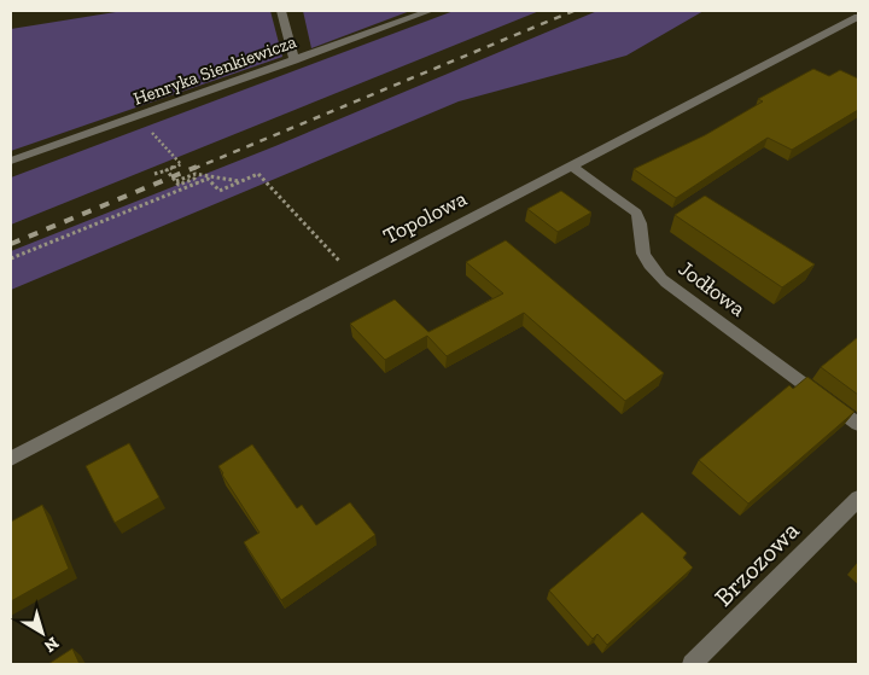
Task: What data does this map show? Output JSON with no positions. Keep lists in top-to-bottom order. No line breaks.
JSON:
{"streets":{"street":["Henryka Sienkiewicza","Topolowa","Jodłowa","Brzozowa"]},"crossings":[["Topolowa","Jodłowa"]],"north":"bottom right"}
